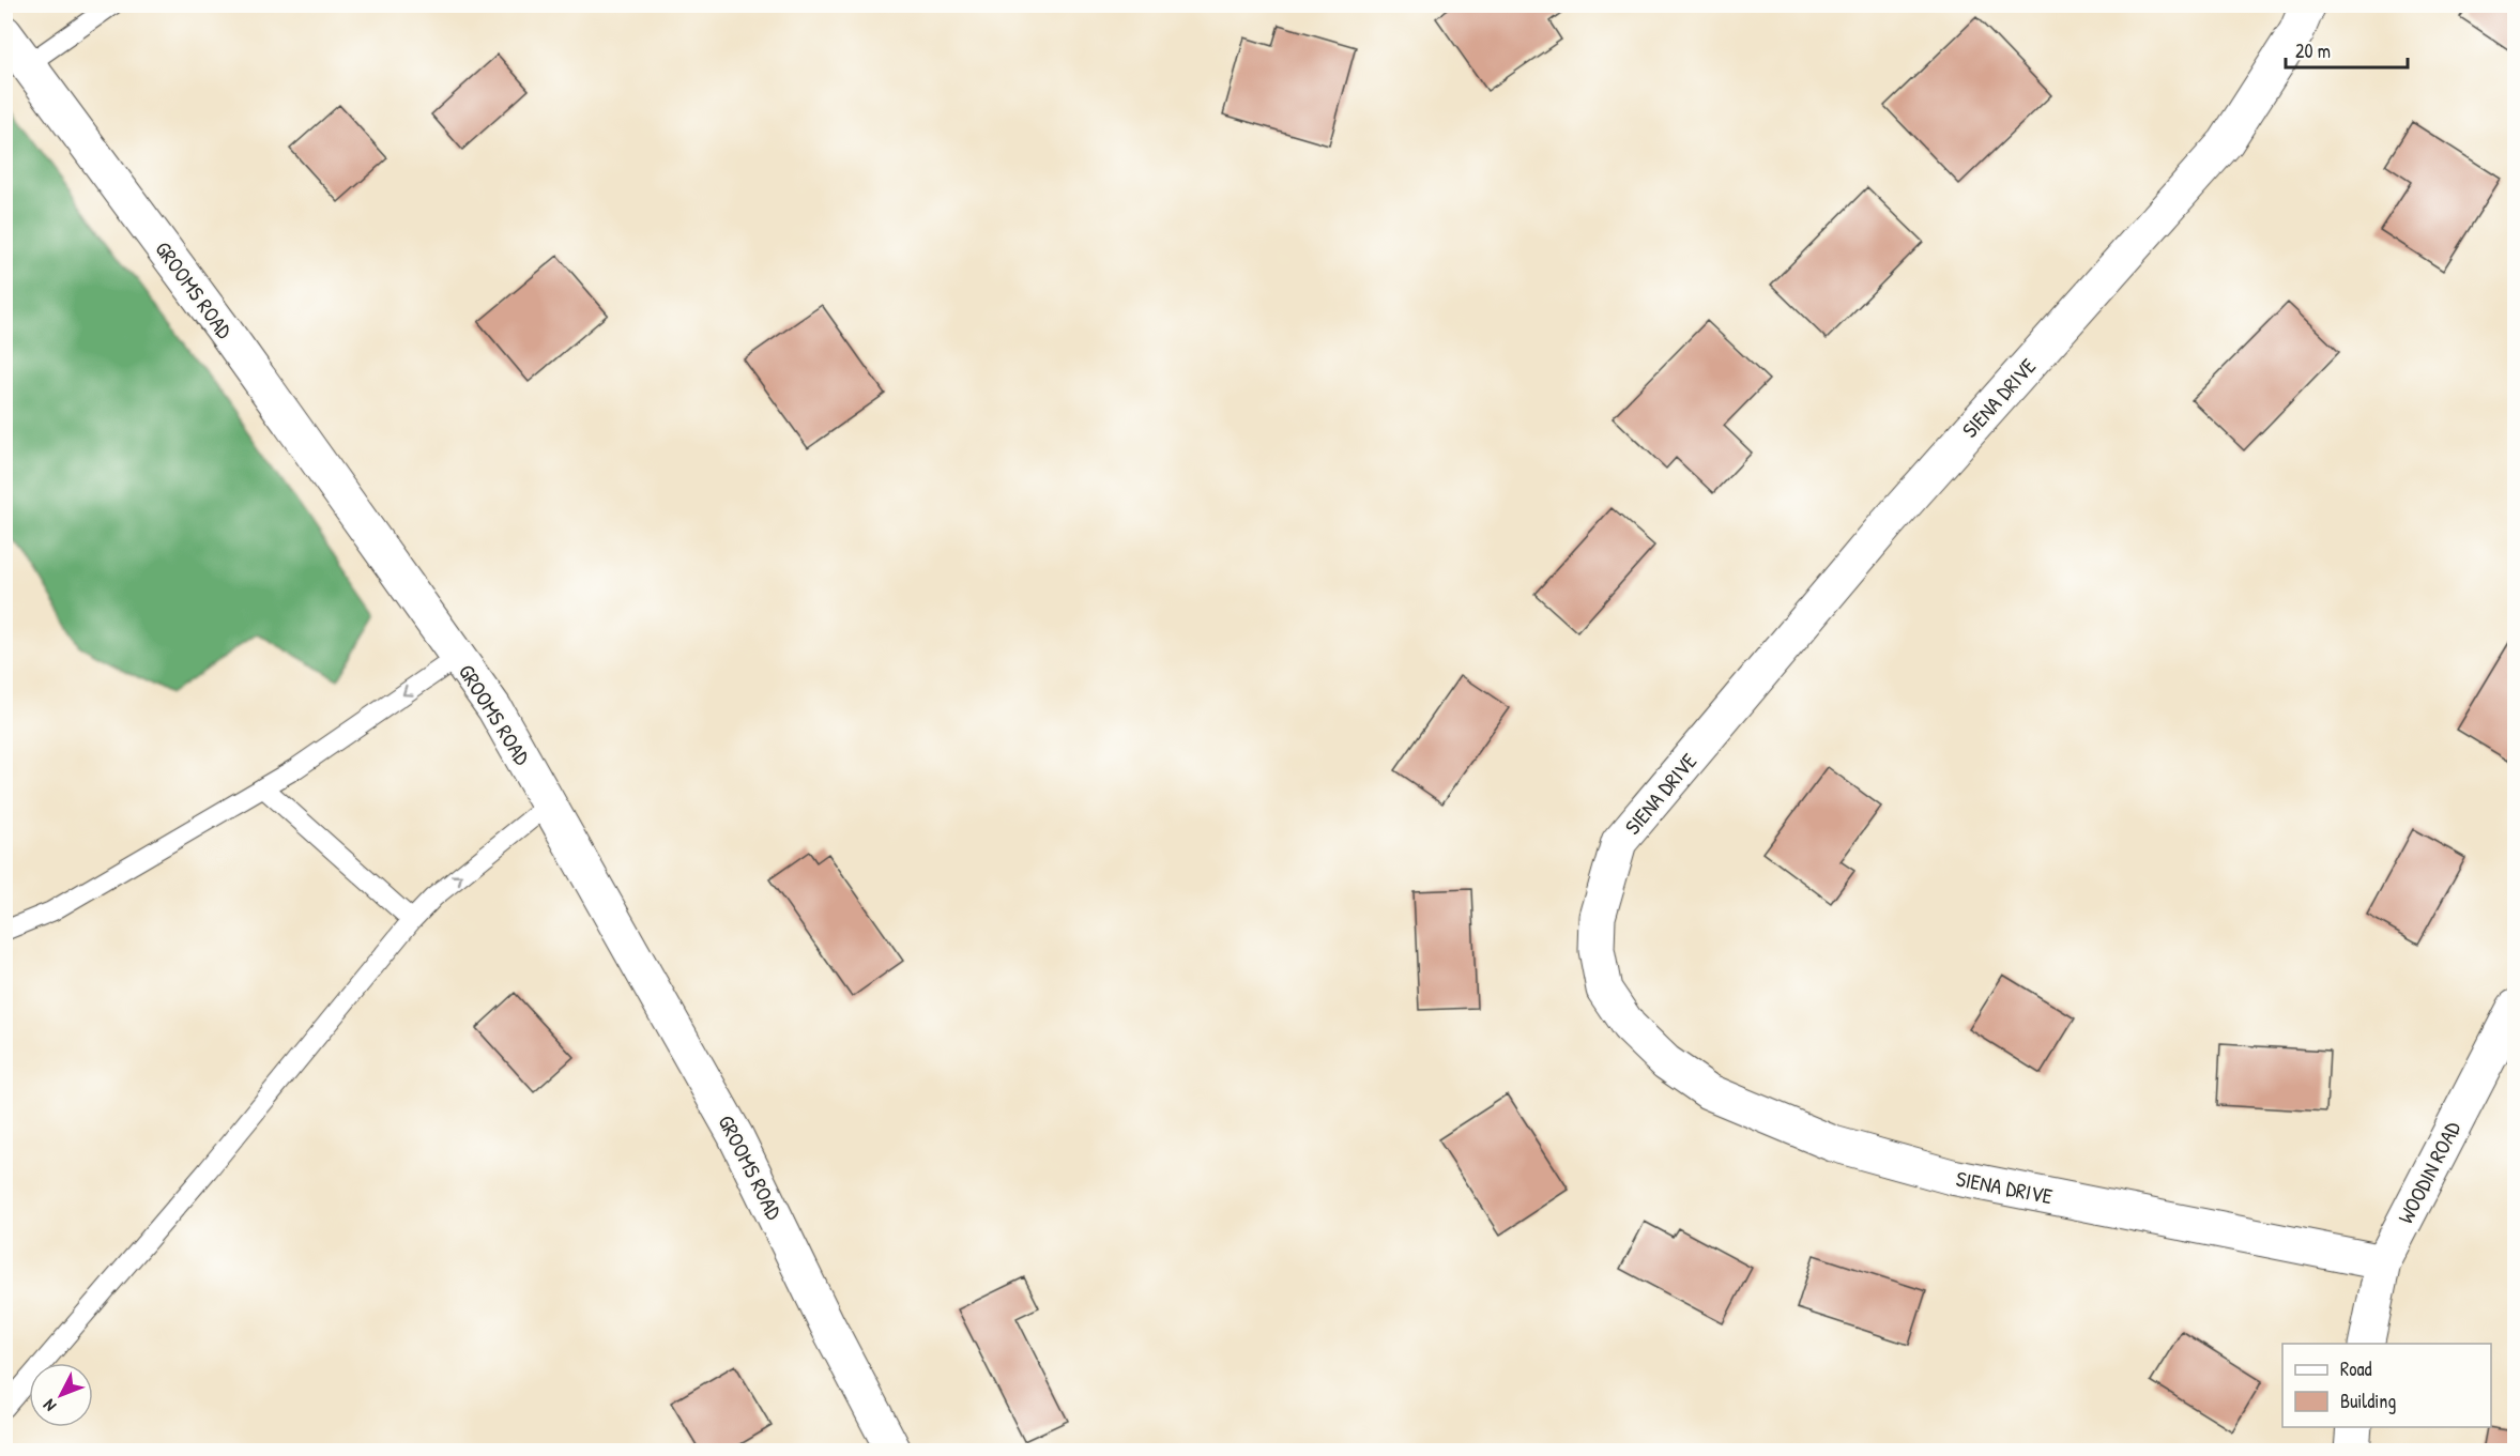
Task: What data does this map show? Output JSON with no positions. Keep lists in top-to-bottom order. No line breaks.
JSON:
{"streets":{"street":["GROOMS ROAD","SIENA DRIVE","WOODIN ROAD"]},"crossings":[["SIENA DRIVE","WOODIN ROAD"]],"legend":["Road","Building"],"scale_bar":"20 m","north":"bottom left"}
